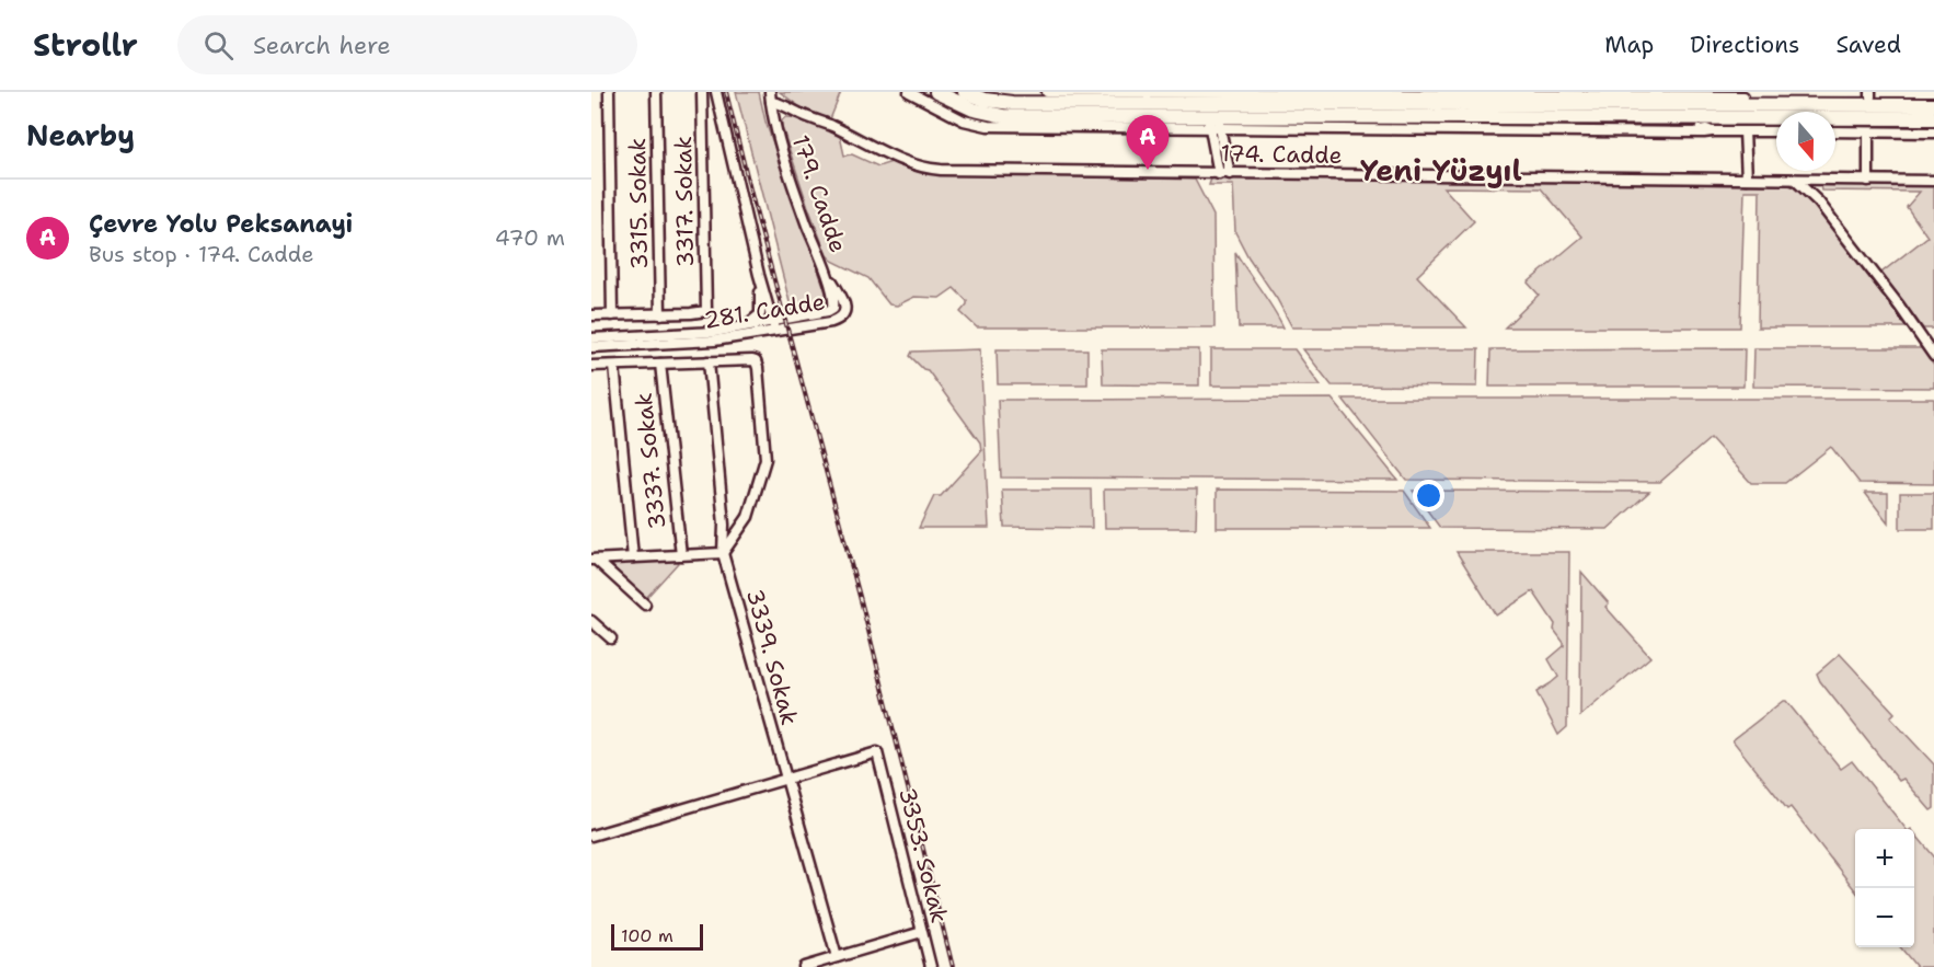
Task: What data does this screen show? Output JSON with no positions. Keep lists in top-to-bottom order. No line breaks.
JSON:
{"streets":{"street":["174. Cadde","179. Cadde","3317. Sokak","3315. Sokak","281. Cadde","3337. Sokak","3339. Sokak","3353. Sokak"]},"crossings":[["174. Cadde","179. Cadde"],["179. Cadde","281. Cadde"],["3317. Sokak","3315. Sokak"],["3339. Sokak","3353. Sokak"]],"districts":["Yeni Yüzyıl"],"scale_bar":"100 m","north":"bottom","page":{"header":"Strollr","search":"Search here","nav":["Map","Directions","Saved"],"heading":"Nearby","pins":"A","list":[{"mark":"A","name":"Çevre Yolu Peksanayi","note":"Bus stop · 174. Cadde","value":"470 m"}],"map_buttons":["+","−"],"scale":"100 m"}}
